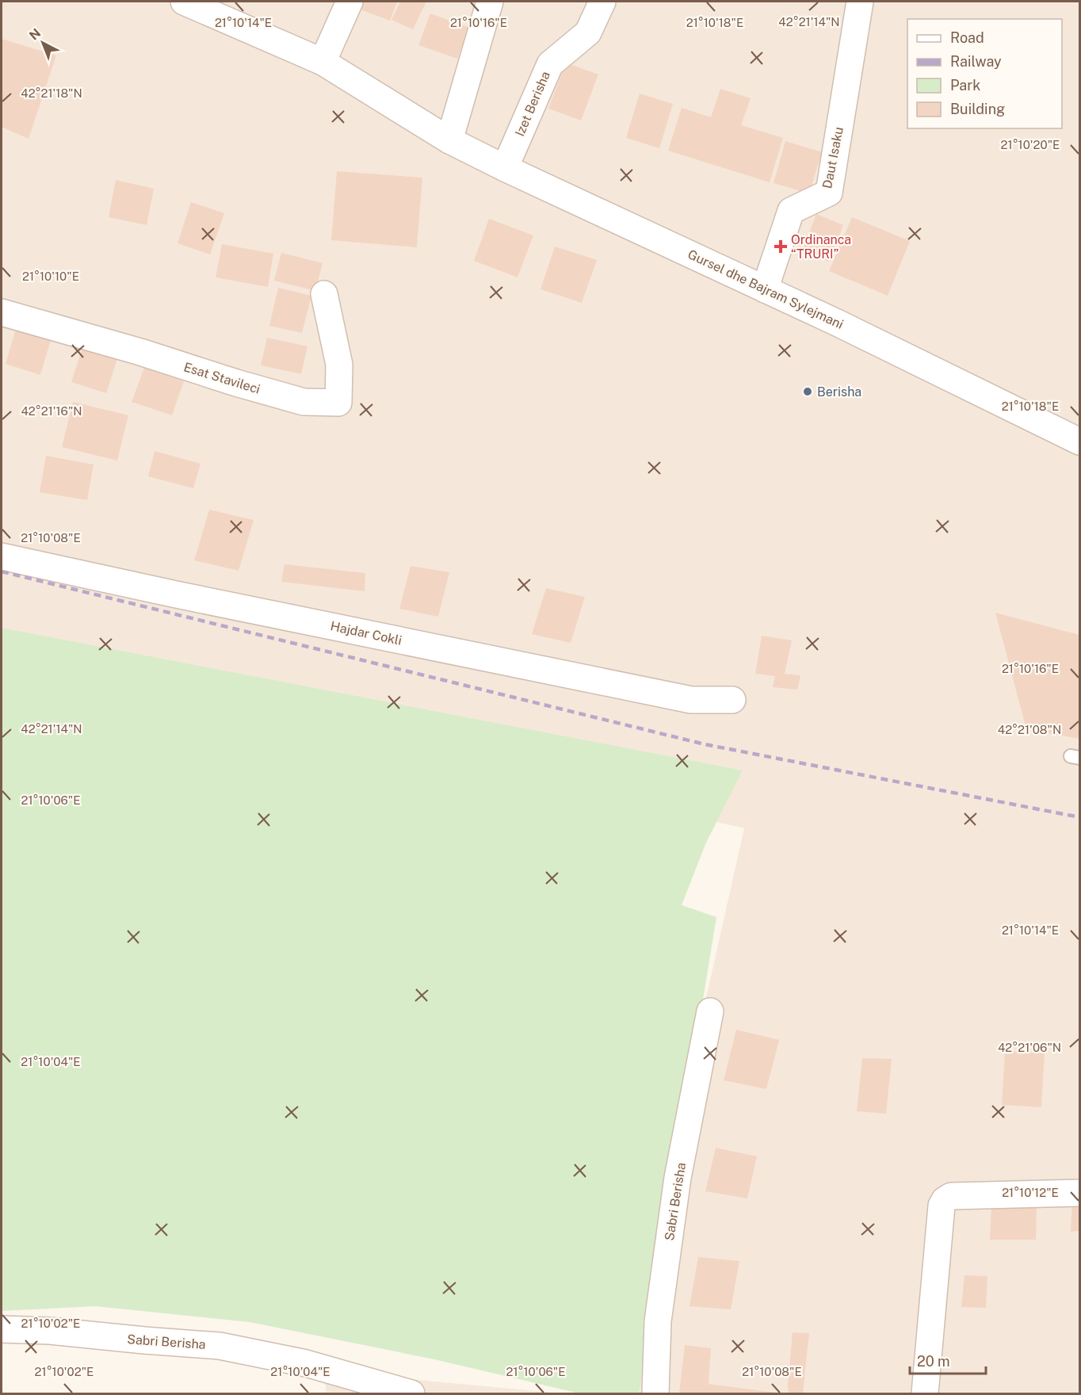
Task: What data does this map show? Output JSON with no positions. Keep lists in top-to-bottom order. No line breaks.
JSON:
{"streets":{"street":["Izet Berisha","Daut Isaku","Gursel dhe Bajram Sylejmani","Esat Stavileci","Hajdar Cokli","Sabri Berisha"]},"crossings":[["Izet Berisha","Gursel dhe Bajram Sylejmani"],["Daut Isaku","Gursel dhe Bajram Sylejmani"]],"places":{"health":["Ordinanca “TRURI”"],"other":["Berisha"]},"legend":["Road","Railway","Park","Building"],"scale_bar":"20 m","north":"top left","coordinates":["42°21'14\"N","21°10'14\"E","21°10'16\"E","21°10'18\"E","42°21'18\"N","21°10'20\"E","21°10'10\"E","42°21'16\"N","21°10'08\"E","42°21'08\"N","21°10'06\"E","42°21'06\"N","21°10'04\"E","21°10'12\"E","21°10'02\"E"]}
